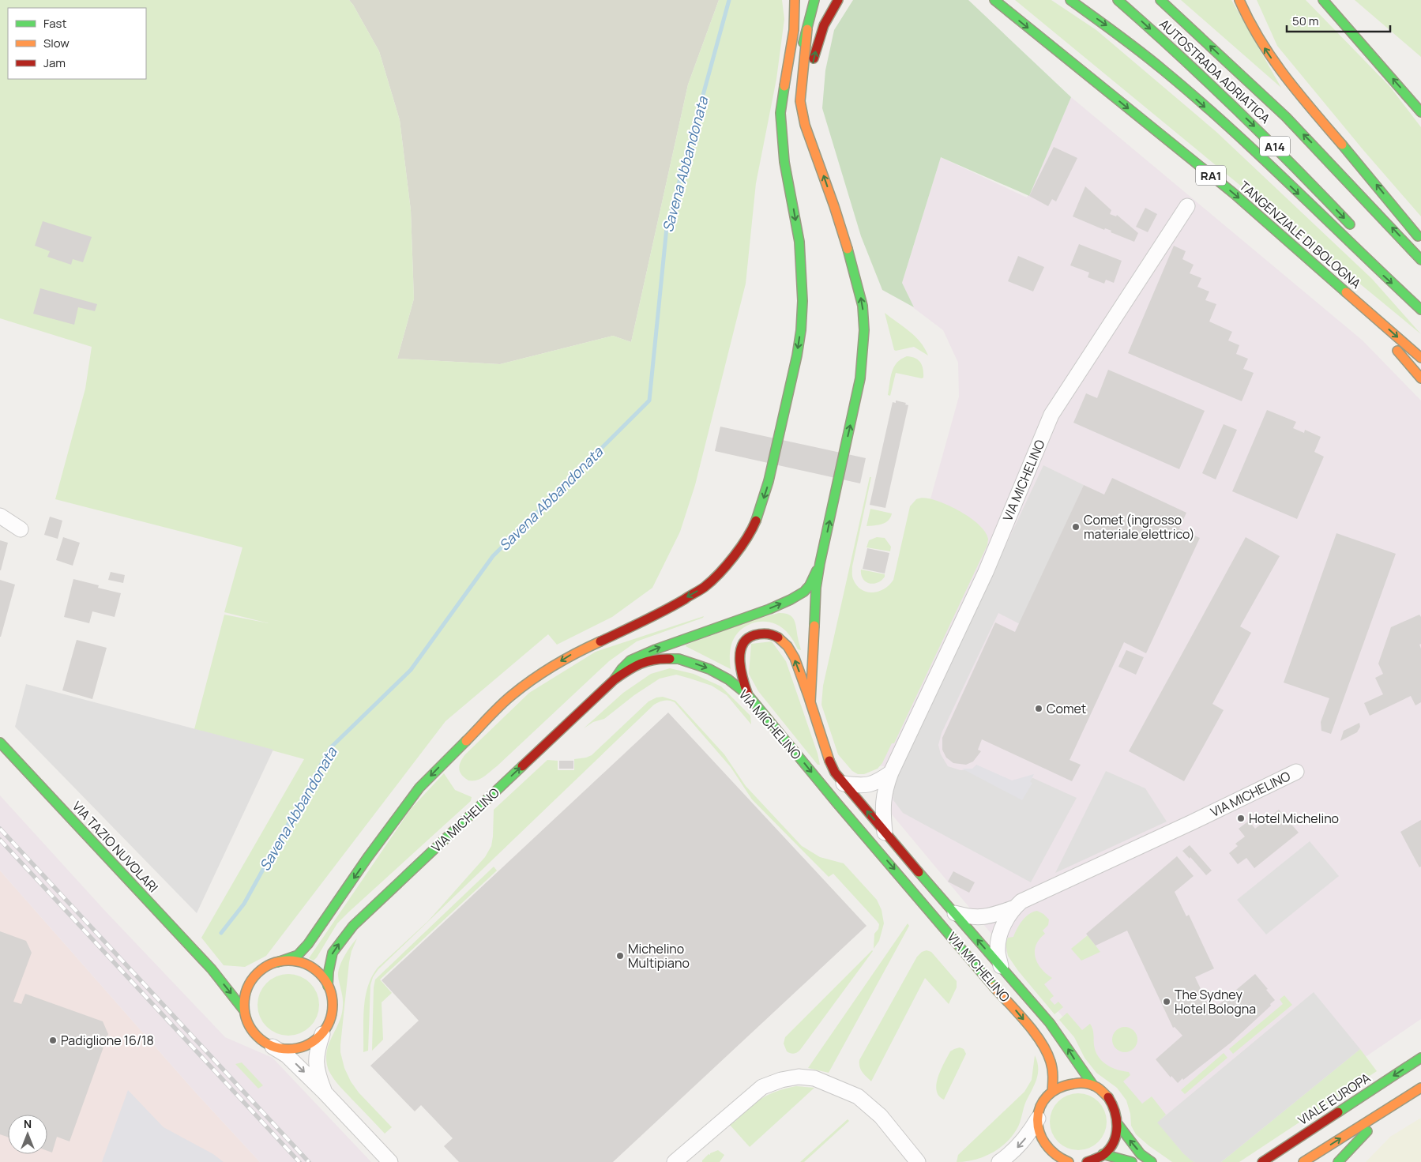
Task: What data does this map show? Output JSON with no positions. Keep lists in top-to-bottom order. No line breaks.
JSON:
{"streets":{"main road":["AUTOSTRADA ADRIATICA","A14","RA1","TANGENZIALE DI BOLOGNA","VIA MICHELINO","VIA TAZIO NUVOLARI","VIALE EUROPA"]},"crossings":[["VIA MICHELINO","VIA TAZIO NUVOLARI"]],"water":["Savena Abbandonata"],"places":["Comet (ingrosso materiale elettrico)","Comet","Hotel Michelino","Michelino Multipiano","The Sydney Hotel Bologna","Padiglione 16/18"],"legend":["Fast","Slow","Jam"],"scale_bar":"50 m","north":"top"}
